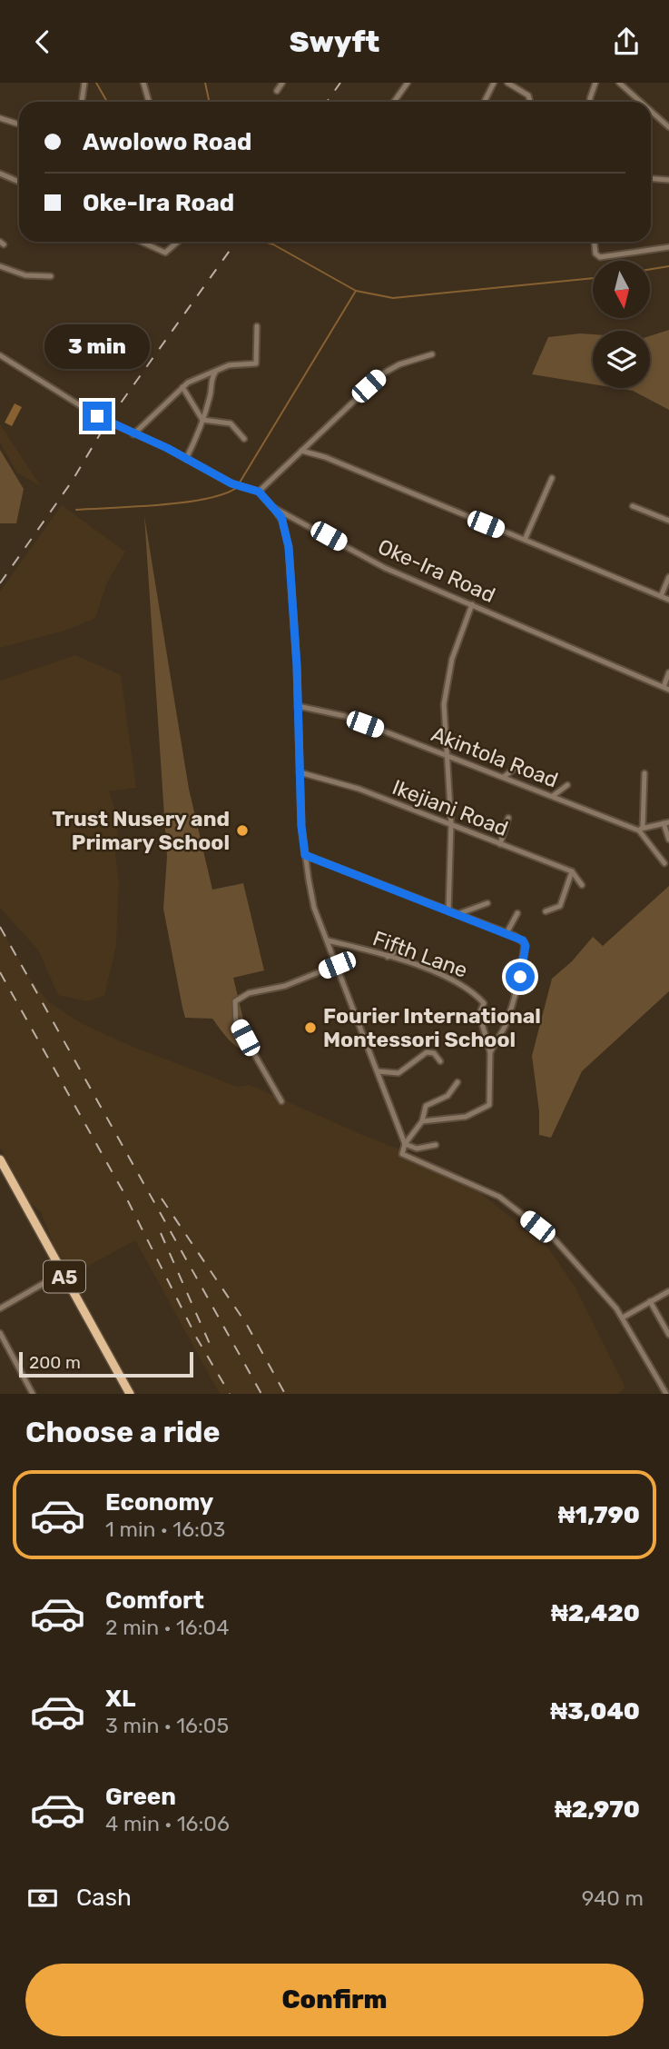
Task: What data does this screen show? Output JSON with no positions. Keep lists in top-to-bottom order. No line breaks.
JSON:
{"streets":{"main road":["A5"],"street":["Oke-Ira Road","Akintola Road","Ikejiani Road","Fifth Lane"]},"places":["Trust Nusery and Primary School","Fourier International Montessori School"],"scale_bar":"200 m","north":"bottom","page":{"header":"Swyft","banner":["Awolowo Road","Oke-Ira Road"],"bubble":"3 min","scale":"200 m","heading":"Choose a ride","list":[{"name":"Economy","note":"1 min · 16:03","value":"₦1,790"},{"name":"Comfort","note":"2 min · 16:04","value":"₦2,420"},{"name":"XL","note":"3 min · 16:05","value":"₦3,040"},{"name":"Green","note":"4 min · 16:06","value":"₦2,970"}],"pay":["Cash","940 m"],"buttons":"Confirm"}}
